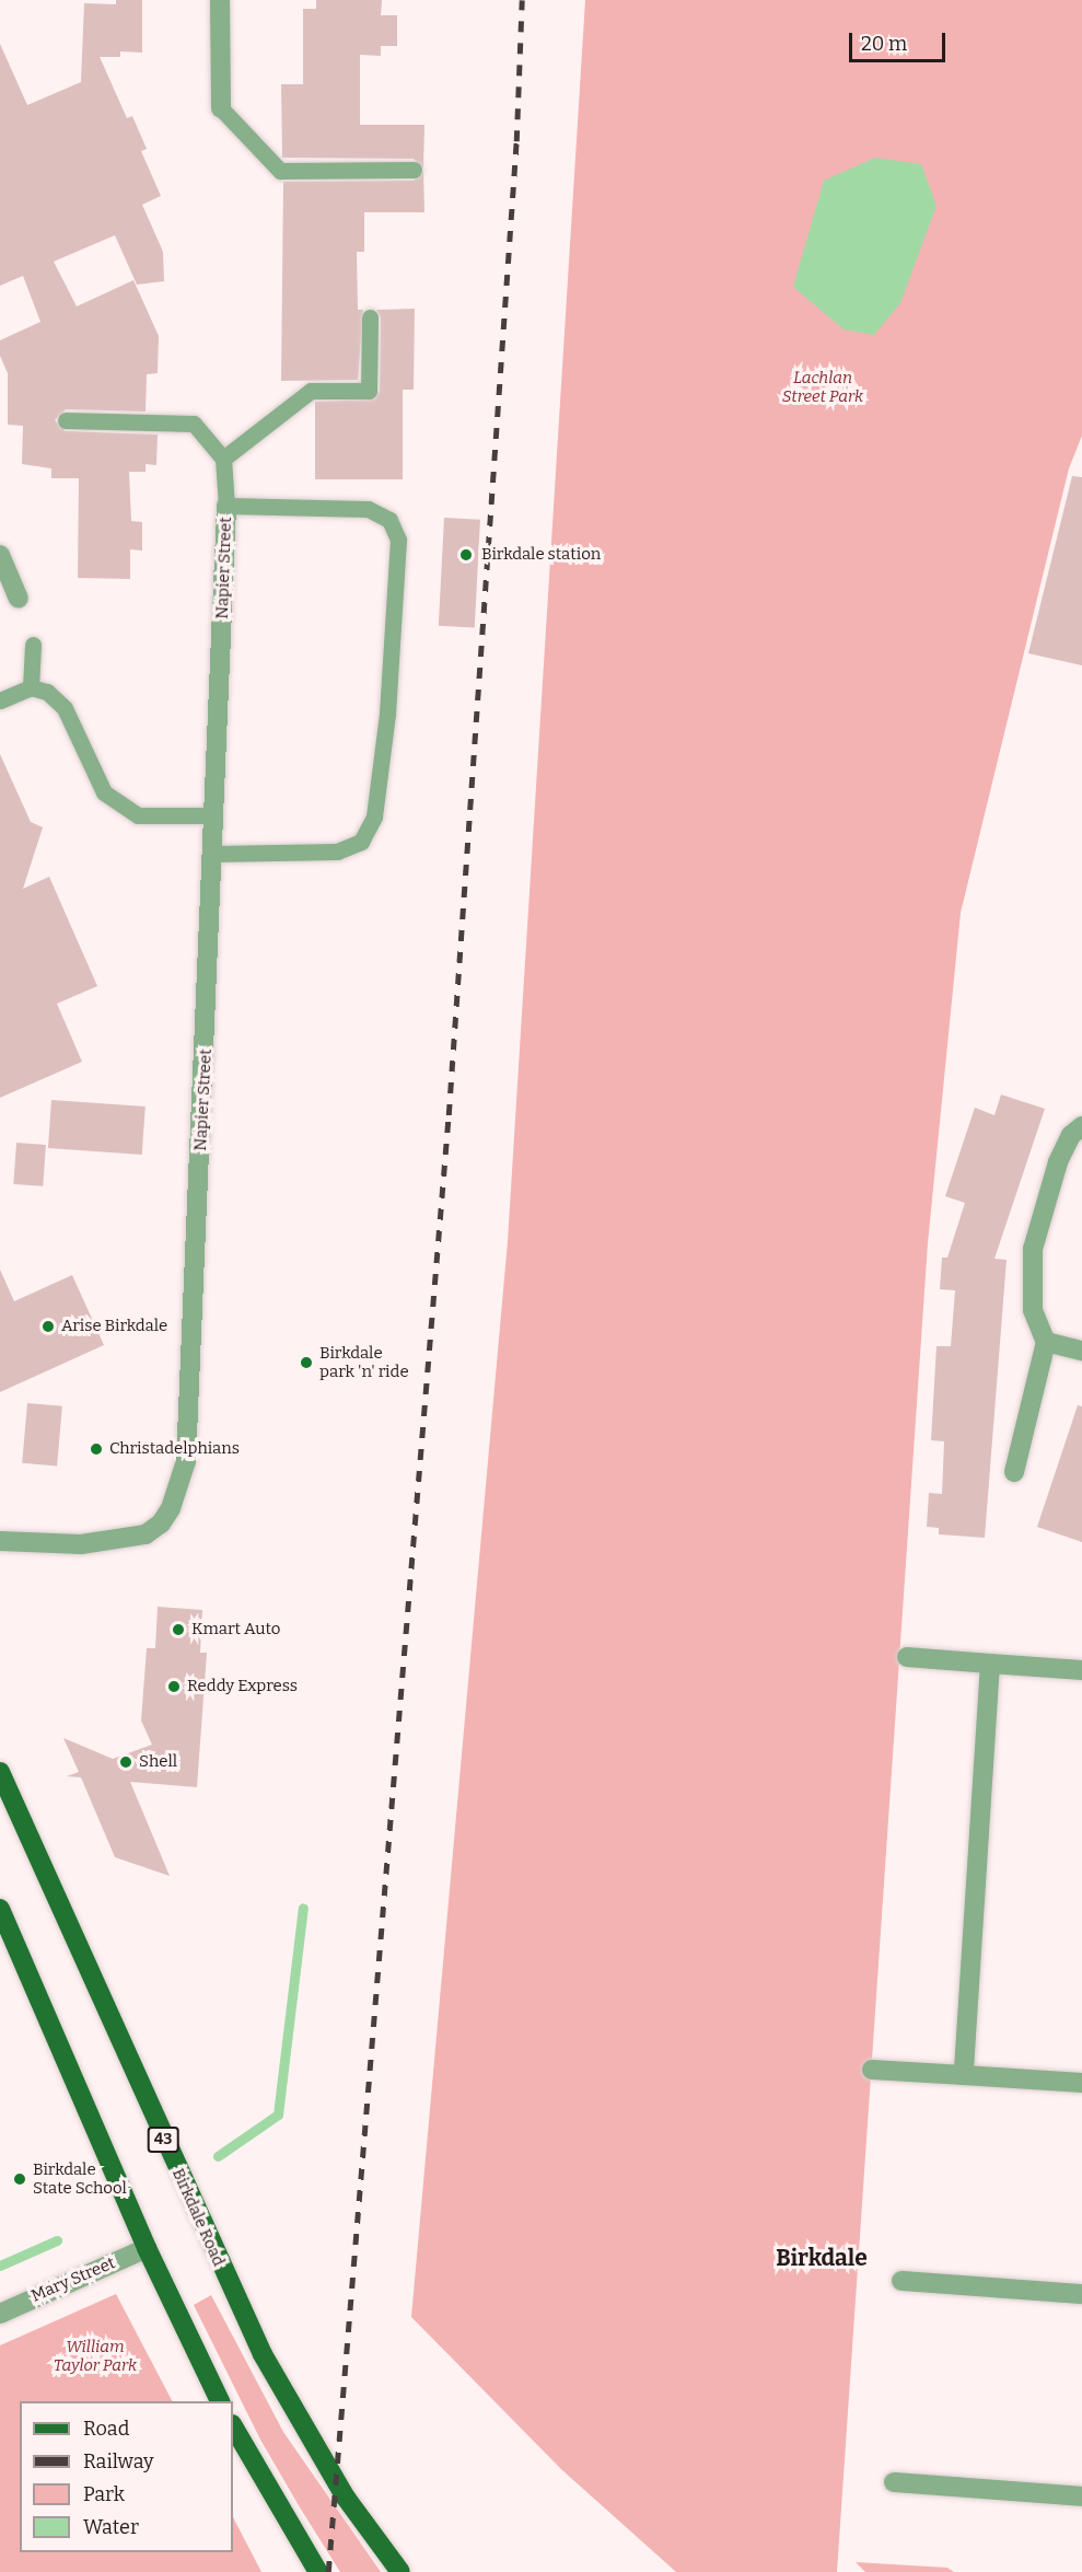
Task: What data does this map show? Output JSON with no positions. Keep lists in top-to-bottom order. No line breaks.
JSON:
{"streets":{"main road":["43","Birkdale Road"],"street":["Napier Street","Mary Street"]},"districts":["Birkdale"],"parks":["Lachlan Street Park","William Taylor Park"],"places":["Birkdale station","Arise Birkdale","Birkdale park 'n' ride","Christadelphians","Kmart Auto","Reddy Express","Shell","Birkdale State School"],"legend":["Road","Railway","Park","Water"],"scale_bar":"20 m"}
